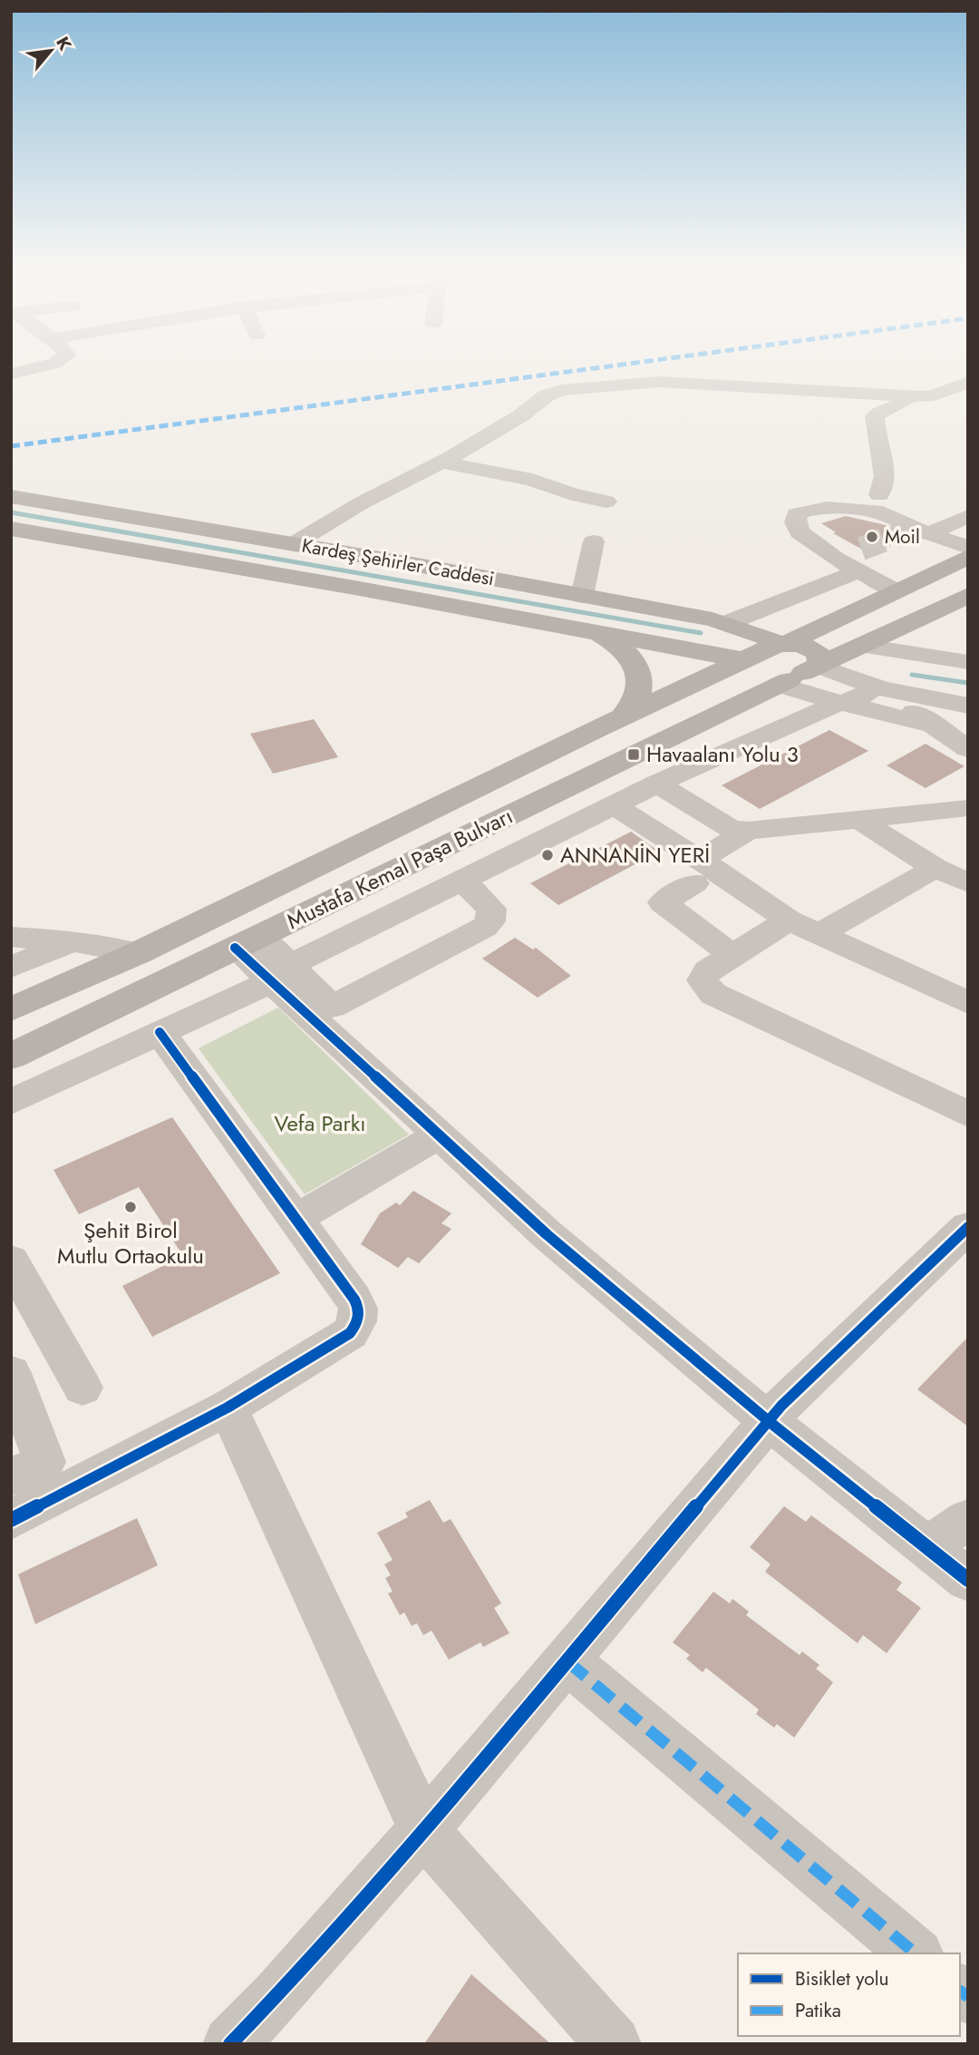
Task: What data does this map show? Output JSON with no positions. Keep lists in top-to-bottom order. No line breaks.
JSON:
{"streets":{"main road":["Kardeş Şehirler Caddesi","Mustafa Kemal Paşa Bulvarı"]},"crossings":[["Kardeş Şehirler Caddesi","Mustafa Kemal Paşa Bulvarı"]],"parks":["Vefa Parkı"],"places":{"other":["Moil","ANNANİN YERİ","Şehit Birol Mutlu Ortaokulu"],"transit":["Havaalanı Yolu 3"]},"legend":["Bisiklet yolu","Patika"],"north":"top right"}
